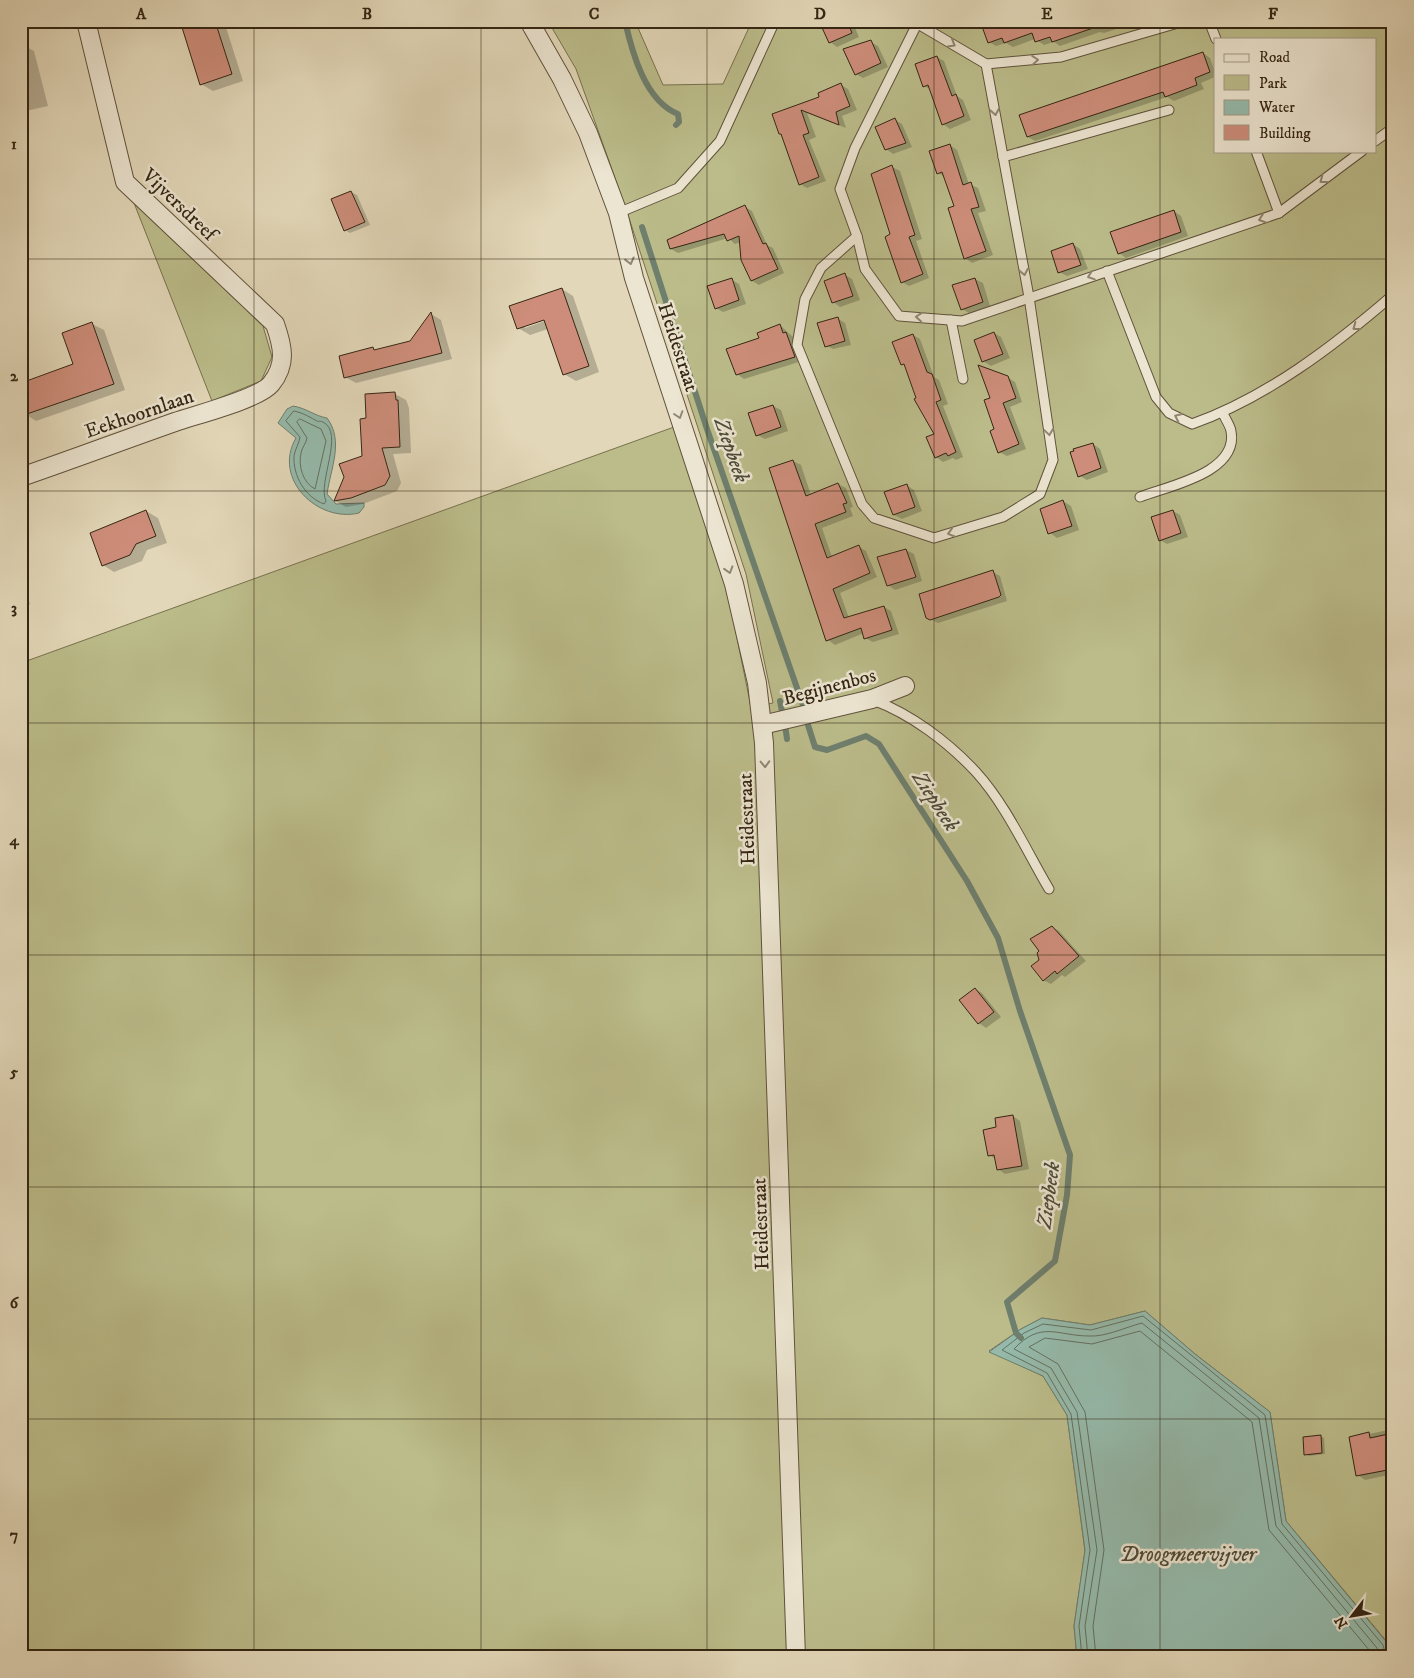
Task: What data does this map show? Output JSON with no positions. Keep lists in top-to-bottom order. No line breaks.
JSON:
{"streets":{"street":["Vijversdreef","Heidestraat","Eekhoornlaan","Begijnenbos"]},"crossings":[["Vijversdreef","Eekhoornlaan"],["Heidestraat","Begijnenbos"]],"one_way":["Heidestraat"],"water":["Ziepbeek","Droogmeervijver"],"legend":["Road","Park","Water","Building"],"north":"bottom left","grid":{"columns":["A","B","C","D","E","F"],"rows":["1","2","3","4","5","6","7"]}}
